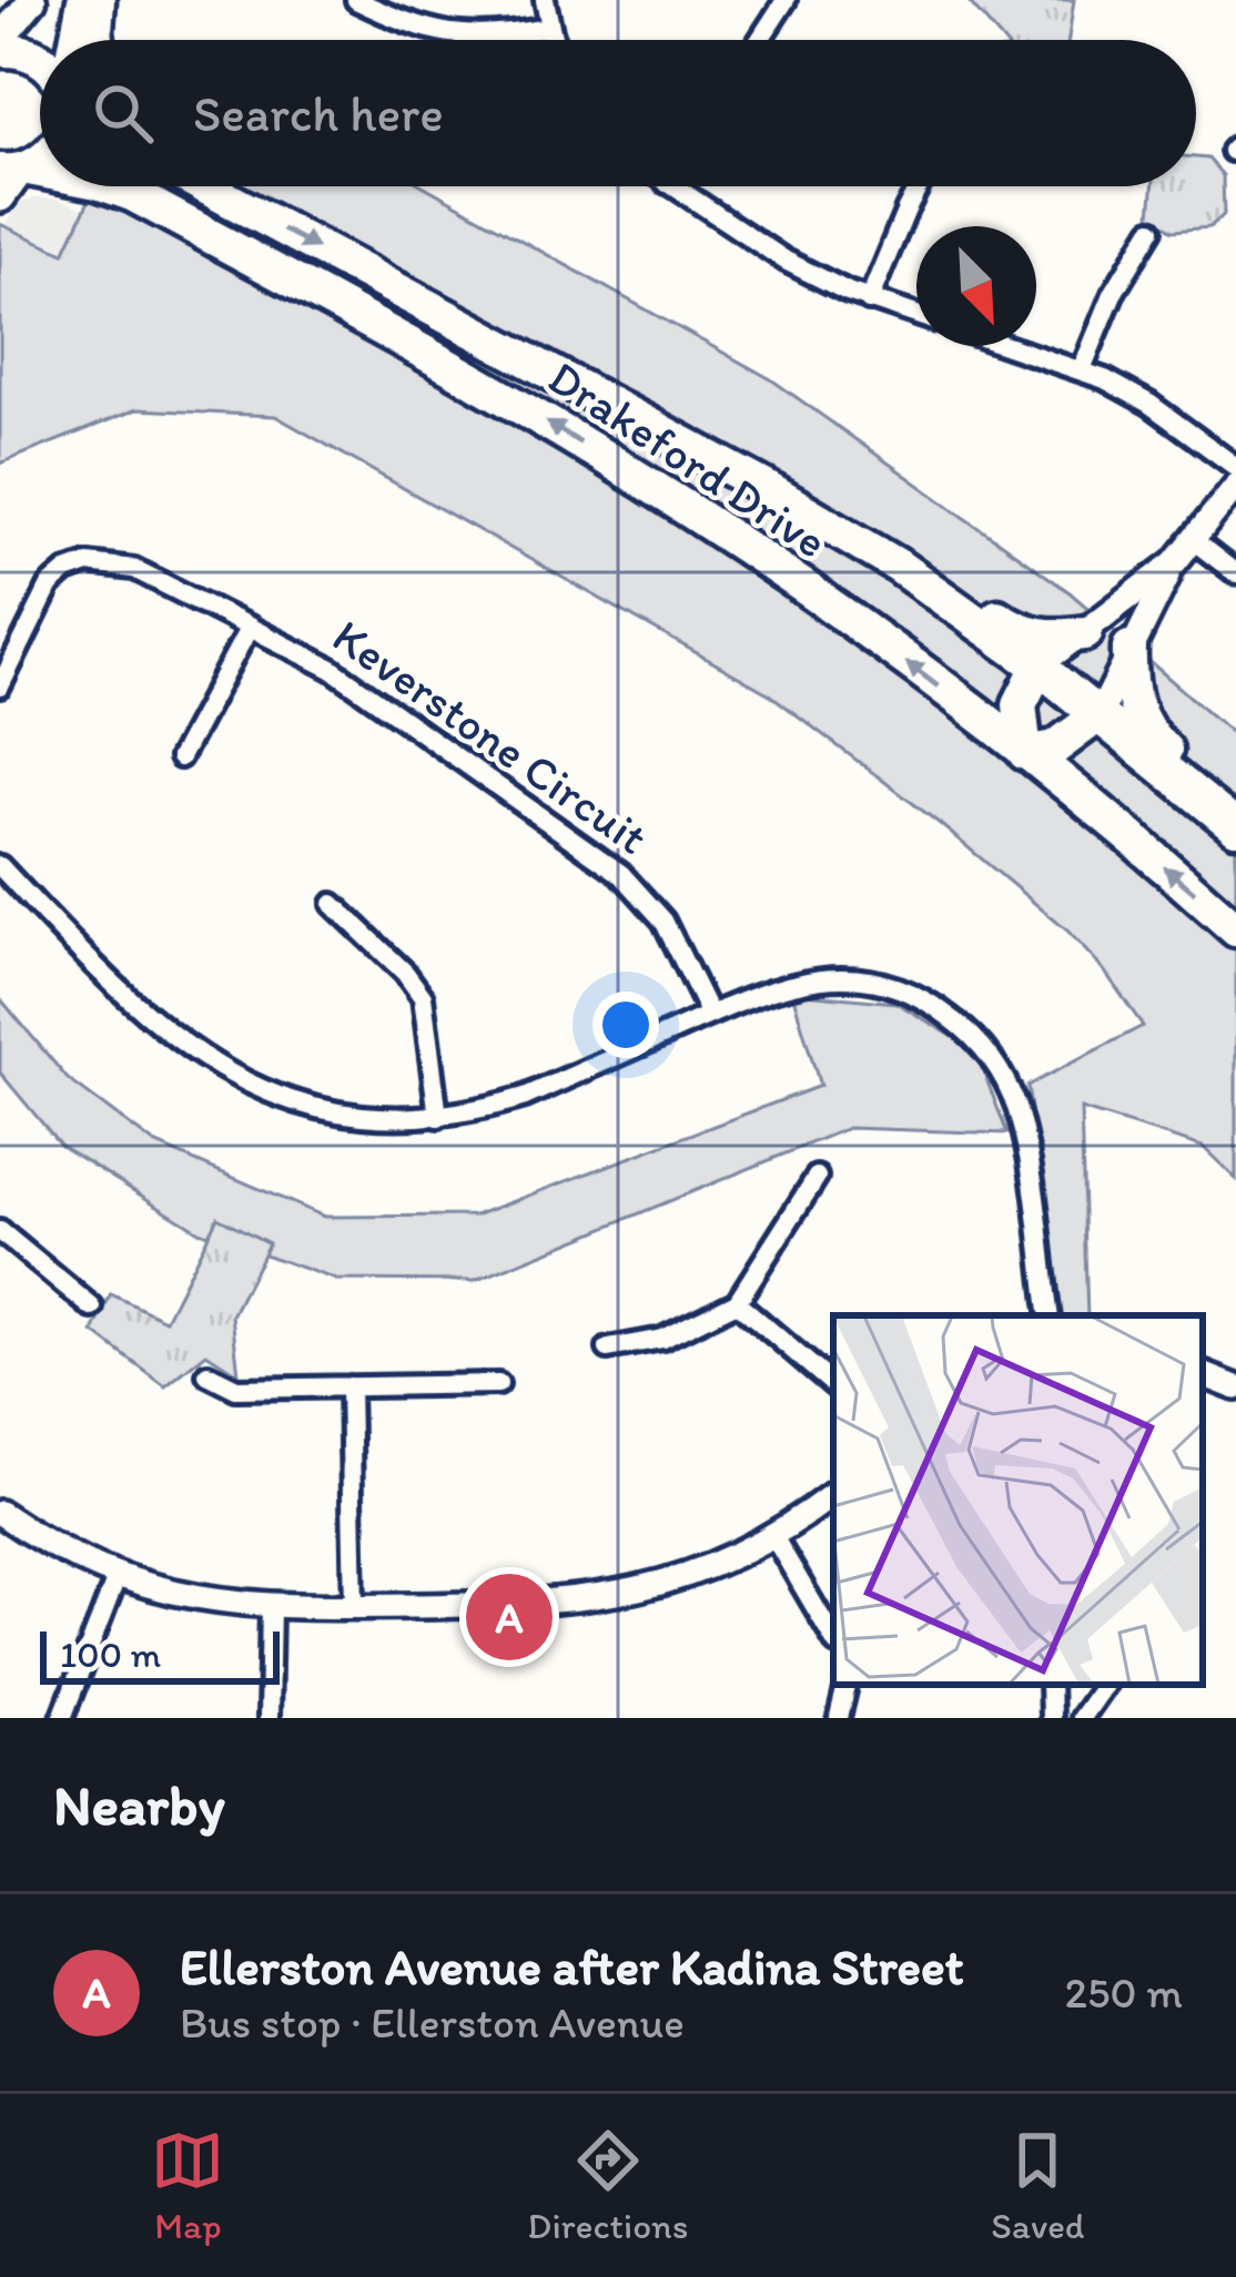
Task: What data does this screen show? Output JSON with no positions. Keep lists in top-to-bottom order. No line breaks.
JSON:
{"streets":{"highway":["Drakeford Drive"],"street":["Keverstone Circuit"]},"scale_bar":"100 m","north":"bottom right","page":{"search":"Search here","pins":"A","scale":"100 m","heading":"Nearby","list":[{"mark":"A","name":"Ellerston Avenue after Kadina Street","note":"Bus stop · Ellerston Avenue","value":"250 m"}],"nav":["Map","Directions","Saved"]}}
